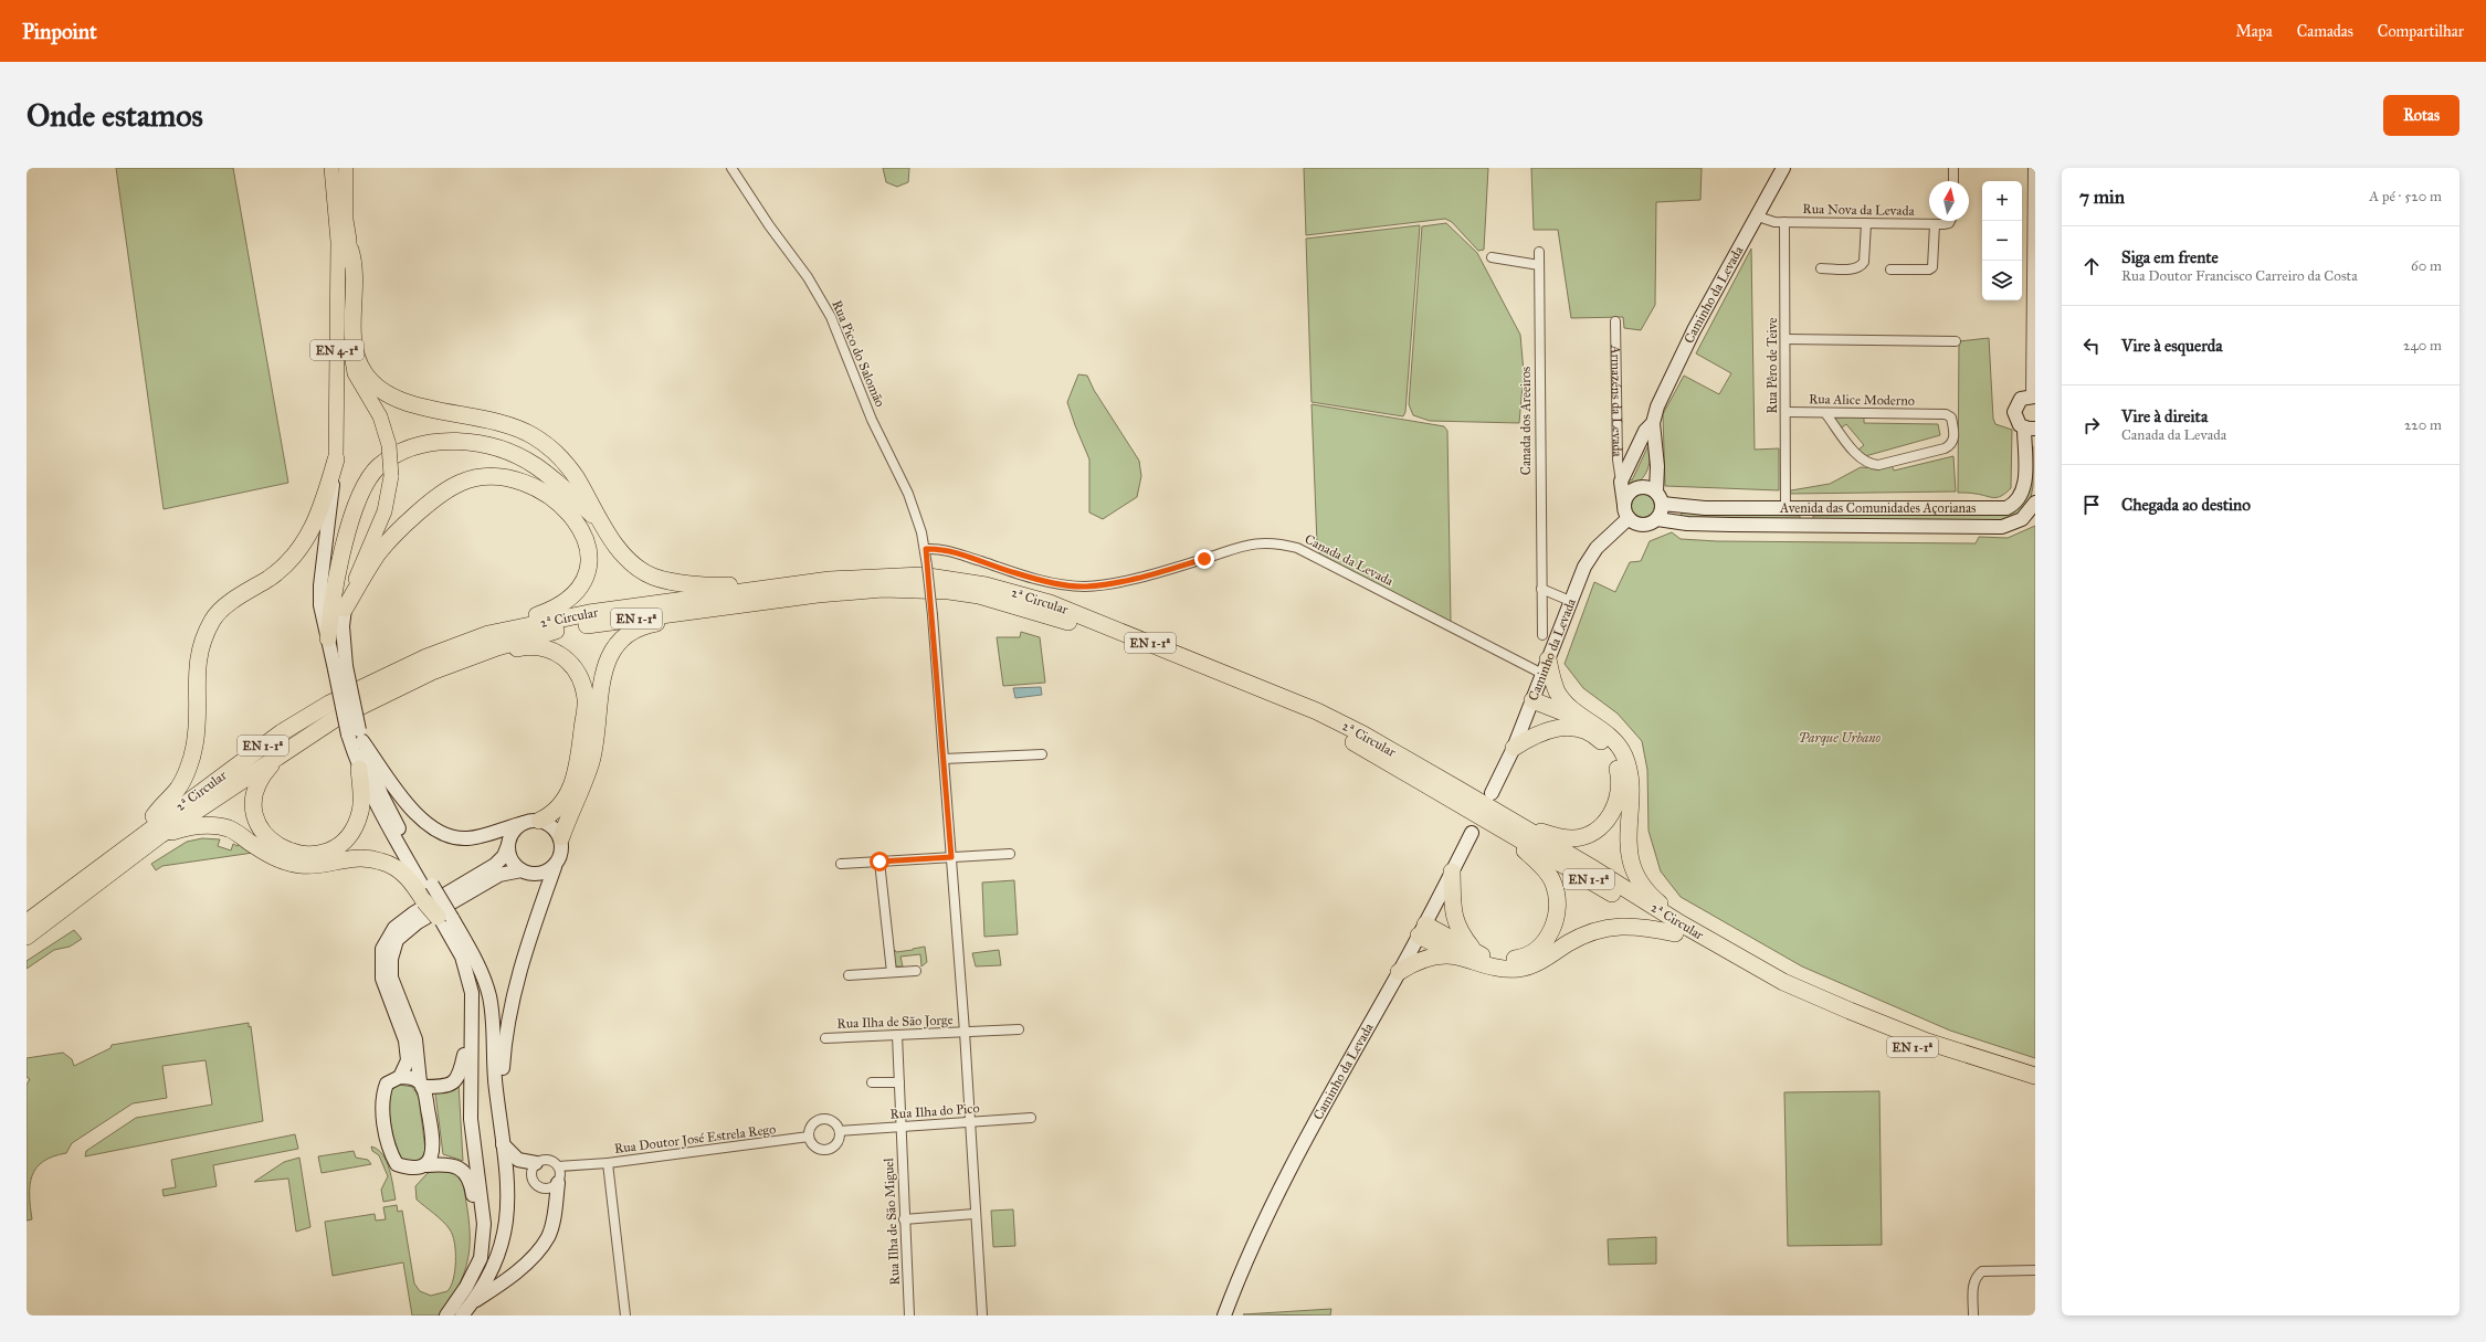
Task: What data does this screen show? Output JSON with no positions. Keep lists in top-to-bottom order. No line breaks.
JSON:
{"streets":{"highway":["2ª Circular","EN 1-1ª"],"main road":["EN 4-1ª"],"street":["Rua Nova da Levada","Caminho da Levada","Rua Pico do Salomão","Rua Pêro de Teive","Rua Alice Moderno","Armazéns da Levada","Canada dos Areeiros","Avenida das Comunidades Açorianas","Canada da Levada","Rua Ilha de São Jorge","Rua Ilha do Pico","Rua Doutor José Estrela Rego","Rua Ilha de São Miguel"]},"crossings":[["Rua Nova da Levada","Caminho da Levada"],["Rua Nova da Levada","Rua Pêro de Teive"],["Caminho da Levada","Armazéns da Levada"],["Caminho da Levada","Avenida das Comunidades Açorianas"],["Caminho da Levada","Canada da Levada"],["Rua Pico do Salomão","Canada da Levada"],["Rua Pico do Salomão","Rua Ilha de São Jorge"],["Rua Pico do Salomão","Rua Ilha do Pico"],["Rua Pêro de Teive","Rua Alice Moderno"],["Rua Pêro de Teive","Avenida das Comunidades Açorianas"],["Armazéns da Levada","Avenida das Comunidades Açorianas"],["Rua Ilha de São Jorge","Rua Ilha de São Miguel"],["Rua Ilha do Pico","Rua Doutor José Estrela Rego"],["Rua Ilha do Pico","Rua Ilha de São Miguel"]],"parks":["Parque Urbano"],"north":"top","page":{"header":"Pinpoint","nav":["Mapa","Camadas","Compartilhar"],"buttons":"Rotas","title":"Onde estamos","heading":["7 min","A pé · 520 m"],"map_buttons":["+","−"],"list":[["Siga em frente","Rua Doutor Francisco Carreiro da Costa","60 m"],["Vire à esquerda","240 m"],["Vire à direita","Canada da Levada","220 m"],"Chegada ao destino"]}}
